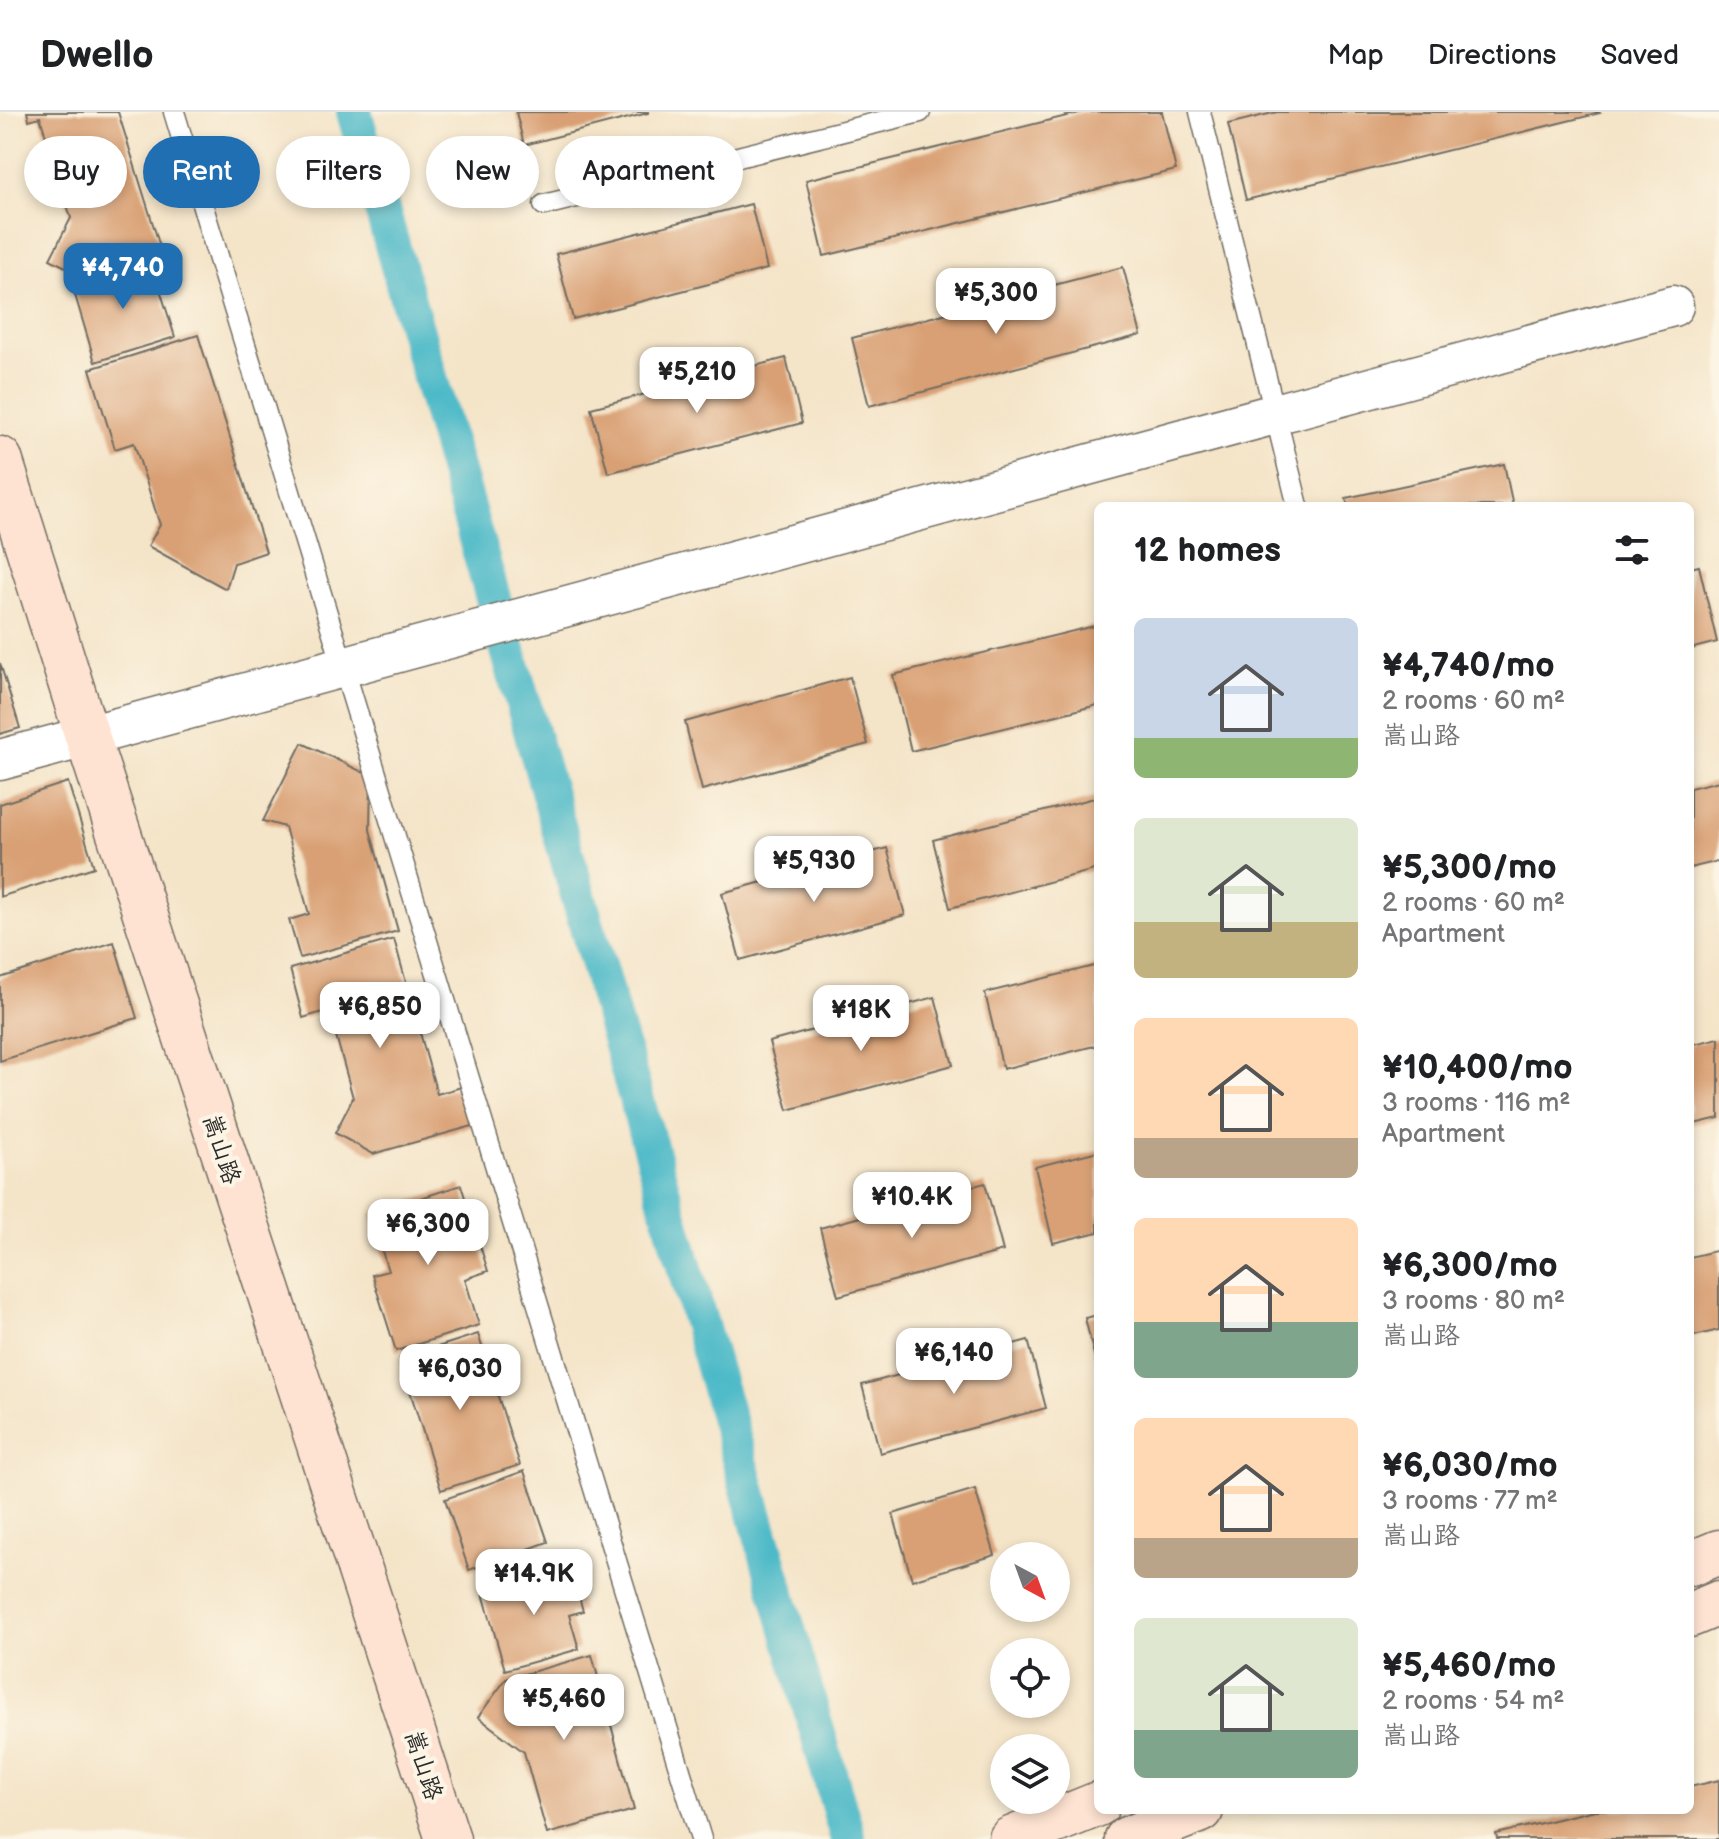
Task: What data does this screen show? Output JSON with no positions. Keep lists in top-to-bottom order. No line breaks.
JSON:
{"streets":{"street":["嵩山路"]},"north":"bottom right","page":{"header":"Dwello","nav":["Map","Directions","Saved"],"chip":["Buy","Rent","Filters","New","Apartment"],"price":["¥4,740","¥5,300","¥5,210","¥5,930","¥6,850","¥18K","¥10.4K","¥6,300","¥6,140","¥6,030","¥14.9K","¥5,460"],"heading":"12 homes","list":[{"name":"¥4,740/mo","note":"2 rooms · 60 m² · 嵩山路"},{"name":"¥5,300/mo","note":"2 rooms · 60 m² · Apartment"},{"name":"¥10,400/mo","note":"3 rooms · 116 m² · Apartment"},{"name":"¥6,300/mo","note":"3 rooms · 80 m² · 嵩山路"},{"name":"¥6,030/mo","note":"3 rooms · 77 m² · 嵩山路"},{"name":"¥5,460/mo","note":"2 rooms · 54 m² · 嵩山路"}]}}
